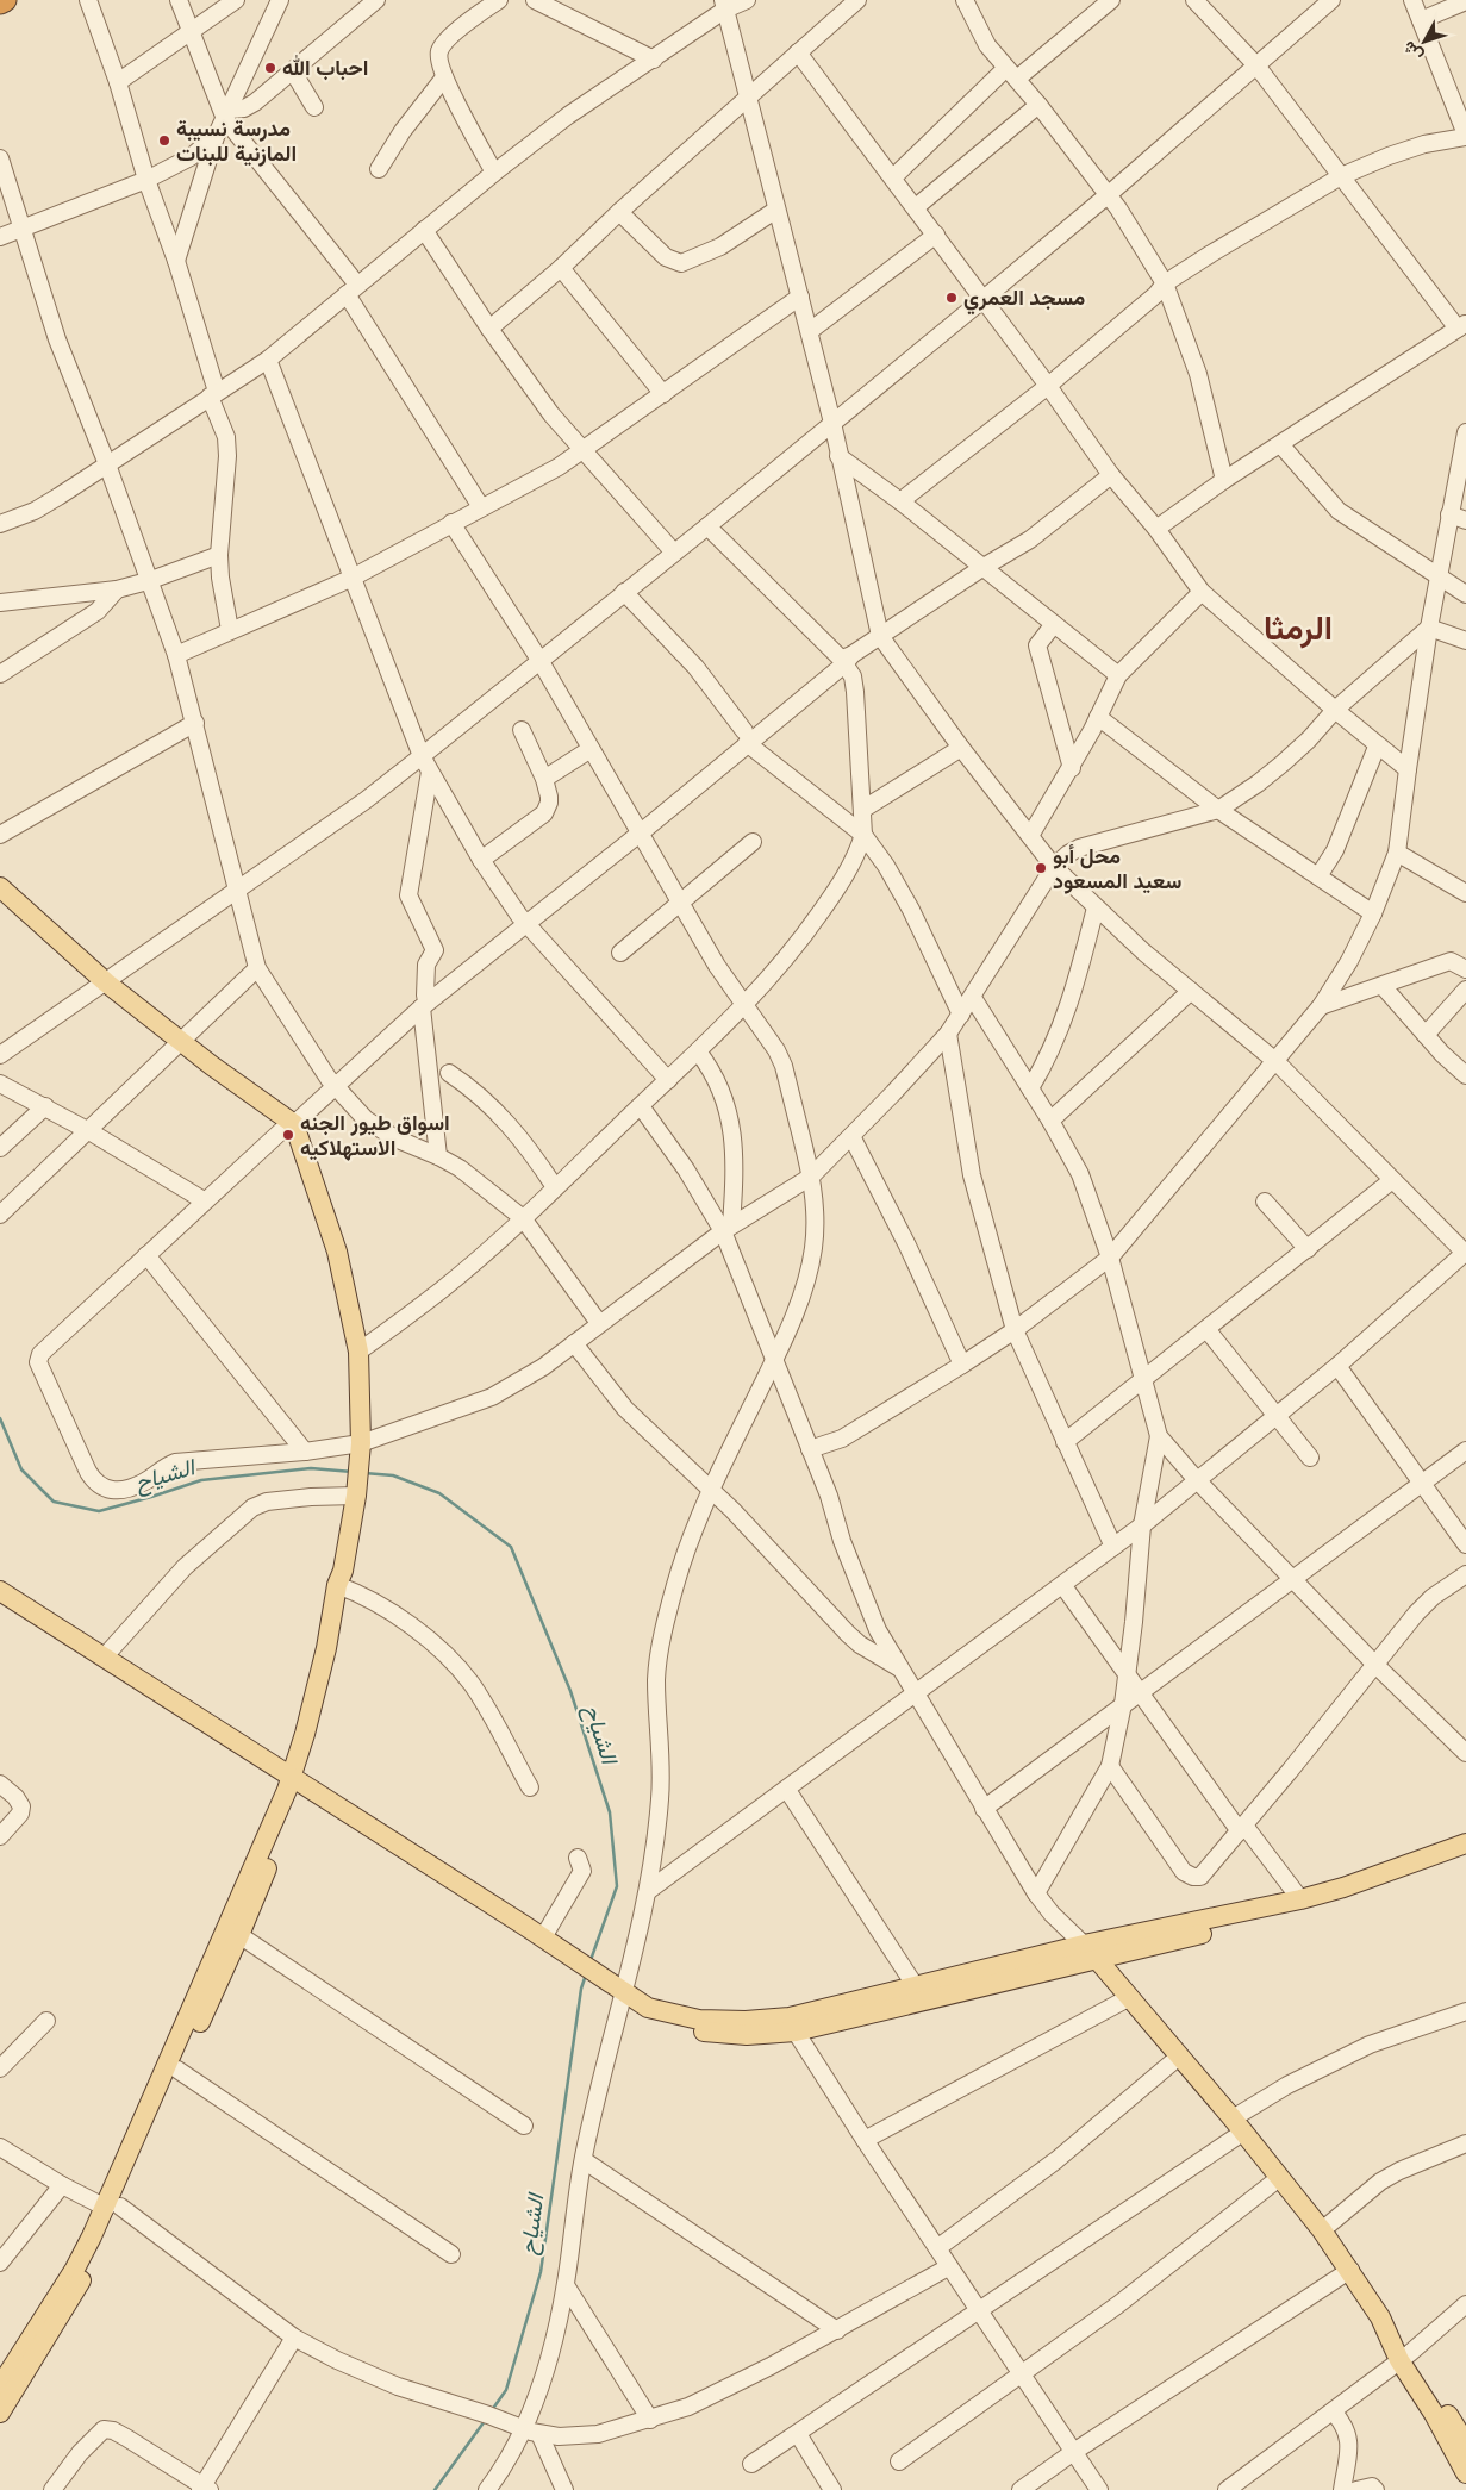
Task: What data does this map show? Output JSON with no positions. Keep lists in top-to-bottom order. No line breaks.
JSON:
{"districts":["الرمثا"],"water":["الشياح"],"places":["احباب الله","مدرسة نسيبة المازنية للبنات","مسجد العمري","محل أبو سعيد المسعود","اسواق طيور الجنه الاستهلاكيه"],"north":"bottom left"}
